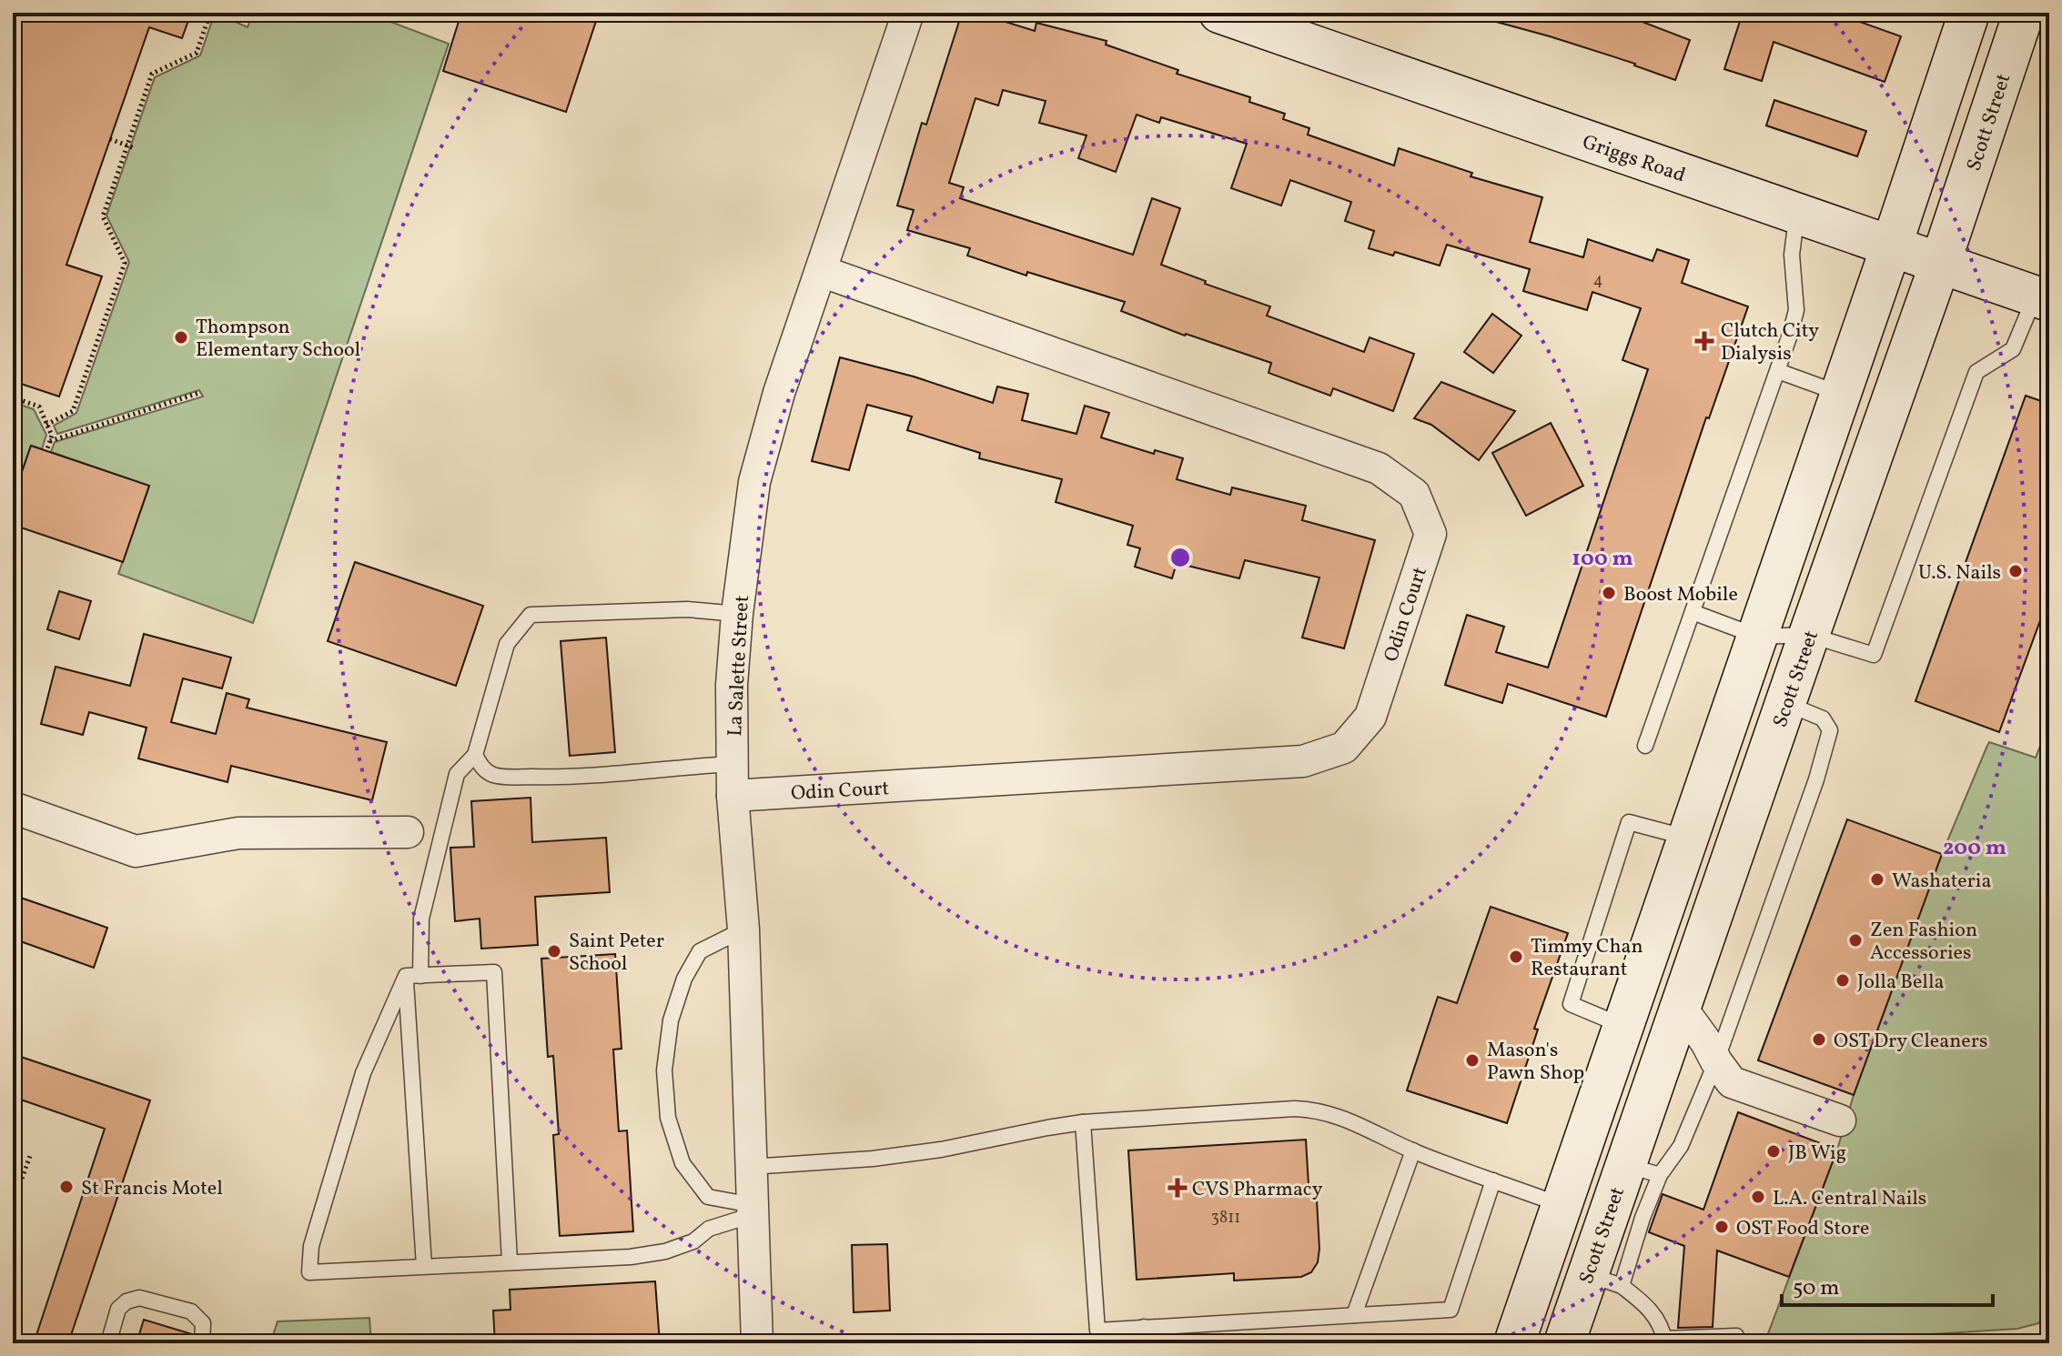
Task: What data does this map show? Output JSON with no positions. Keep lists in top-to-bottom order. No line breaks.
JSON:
{"streets":{"main road":["Scott Street","Griggs Road"],"street":["Odin Court","La Salette Street"]},"crossings":[["Scott Street","Griggs Road"],["Odin Court","La Salette Street"]],"places":{"other":["Thompson Elementary School","U.S. Nails","Boost Mobile","Washateria","Zen Fashion Accessories","Saint Peter School","Timmy Chan Restaurant","Jolla Bella","OST Dry Cleaners","Mason's Pawn Shop","JB Wig","St Francis Motel","L.A. Central Nails","OST Food Store"],"health":["Clutch City Dialysis","CVS Pharmacy"]},"house_numbers":["4","3811"],"scale_bar":"50 m","rings":["100 m","200 m"]}
